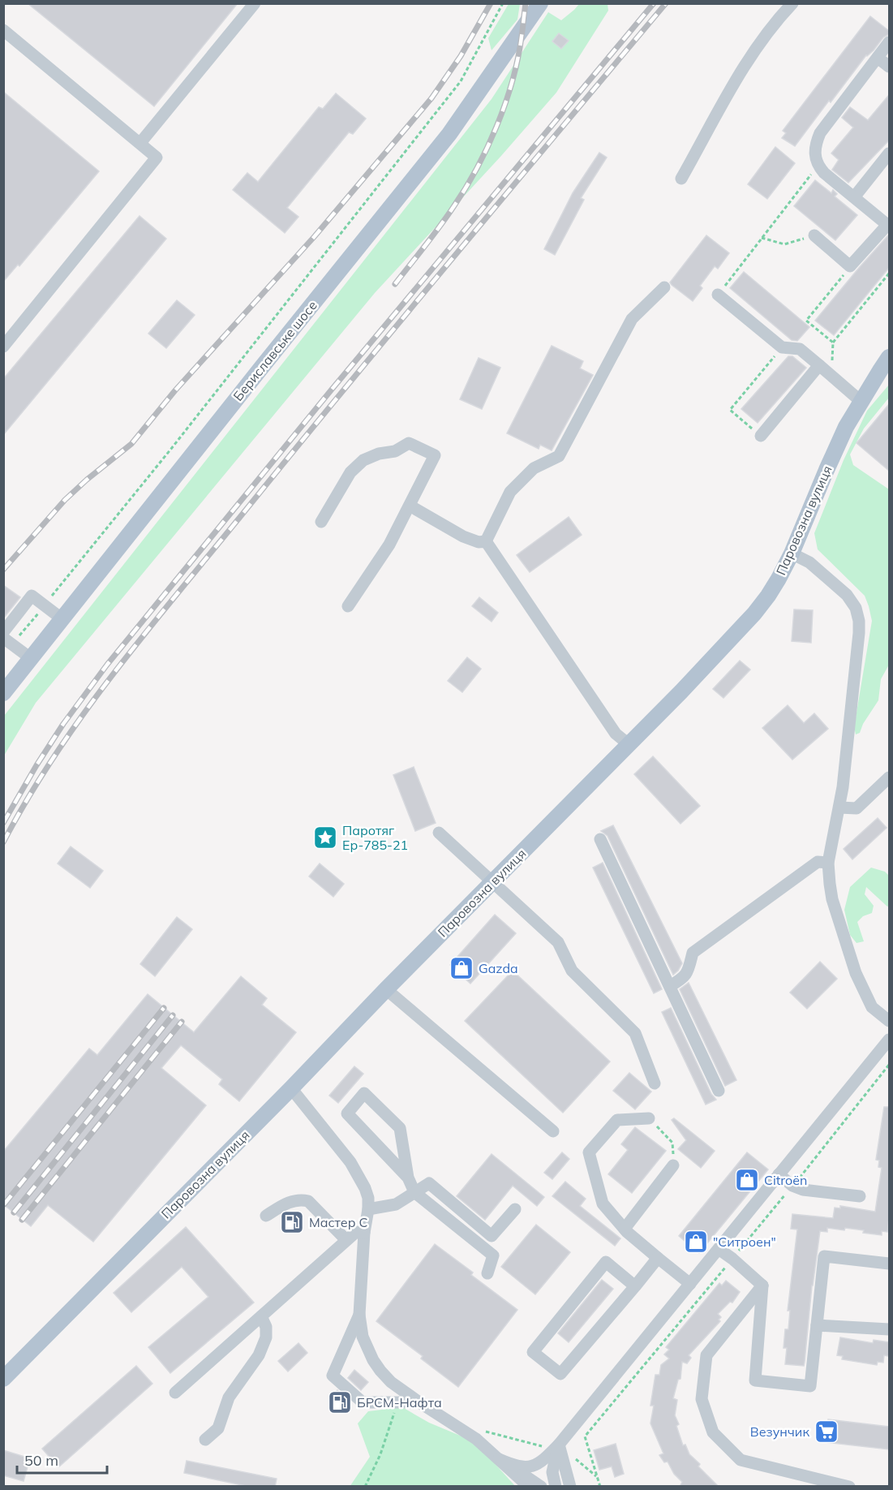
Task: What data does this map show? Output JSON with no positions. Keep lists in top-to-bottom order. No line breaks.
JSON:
{"streets":{"main road":["Бериславське шосе","Паровозна вулиця"]},"places":{"place":["Паротяг Ер-785-21"],"shop":["Gazda","Citroën","\"Ситроен\""],"fuel station":["Мастер С","БРСМ-Нафта"],"supermarket":["Везунчик"]},"scale_bar":"50 m"}
